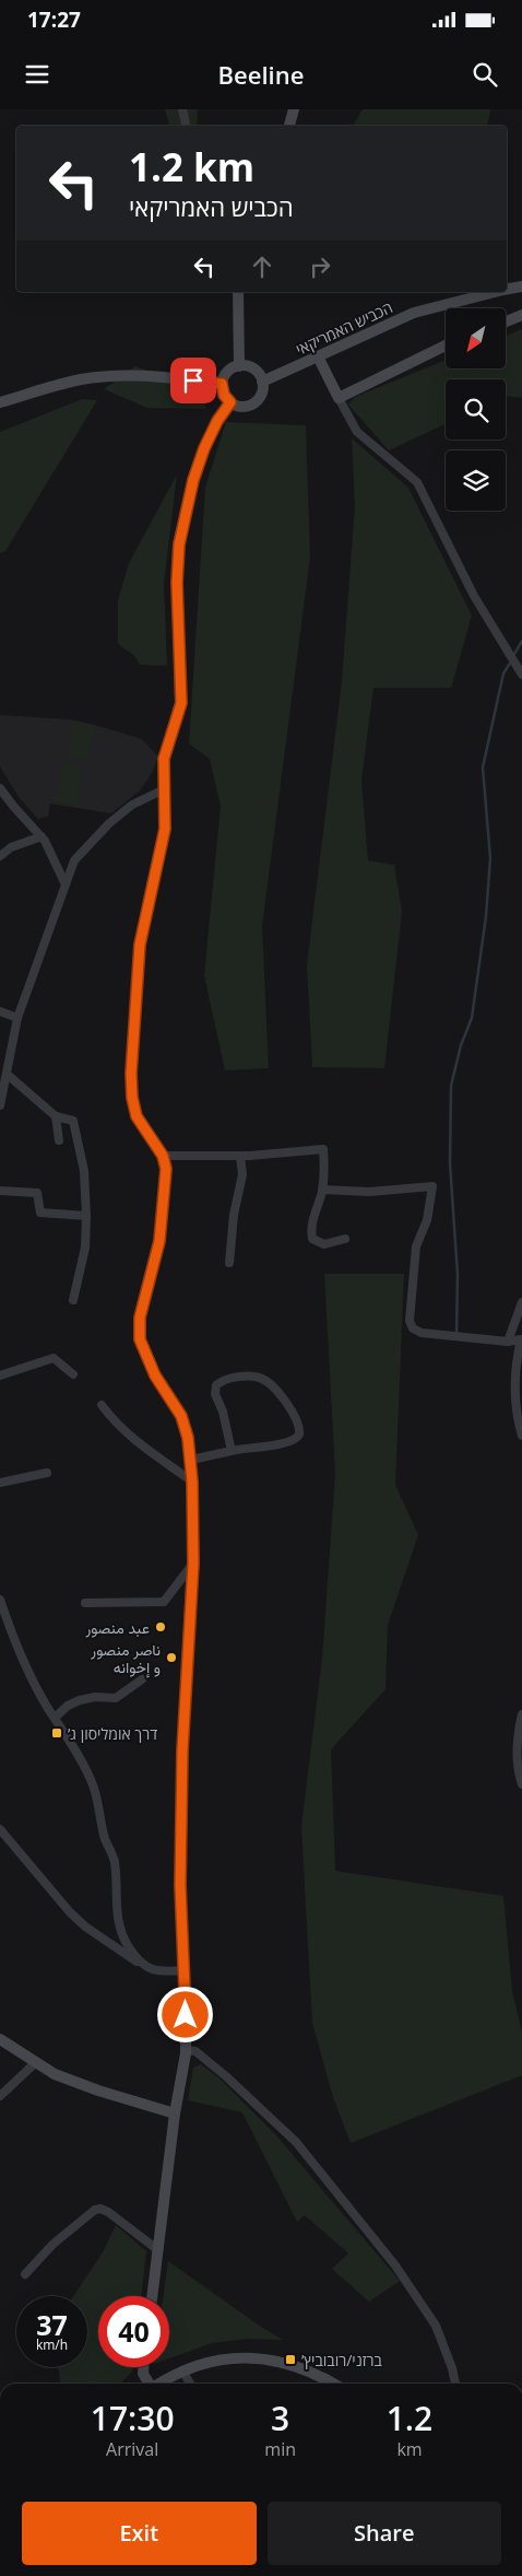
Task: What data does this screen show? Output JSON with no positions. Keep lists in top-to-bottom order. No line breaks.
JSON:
{"streets":{"street":["הכביש האמריקאי"]},"places":{"other":["عبد منصور","ناصر منصور و إخوانه"],"transit":["דרך אומליסון ג׳","ברזני/רובוביץ׳"]},"north":"bottom left","page":{"status":"17:27","header":"Beeline","turn":["1.2 km","הכביש האמריקאי"],"speed":"37 km/h","limit":"40","eta":["17:30","Arrival","3","min","1.2","km"],"buttons":["Exit","Share"]}}
